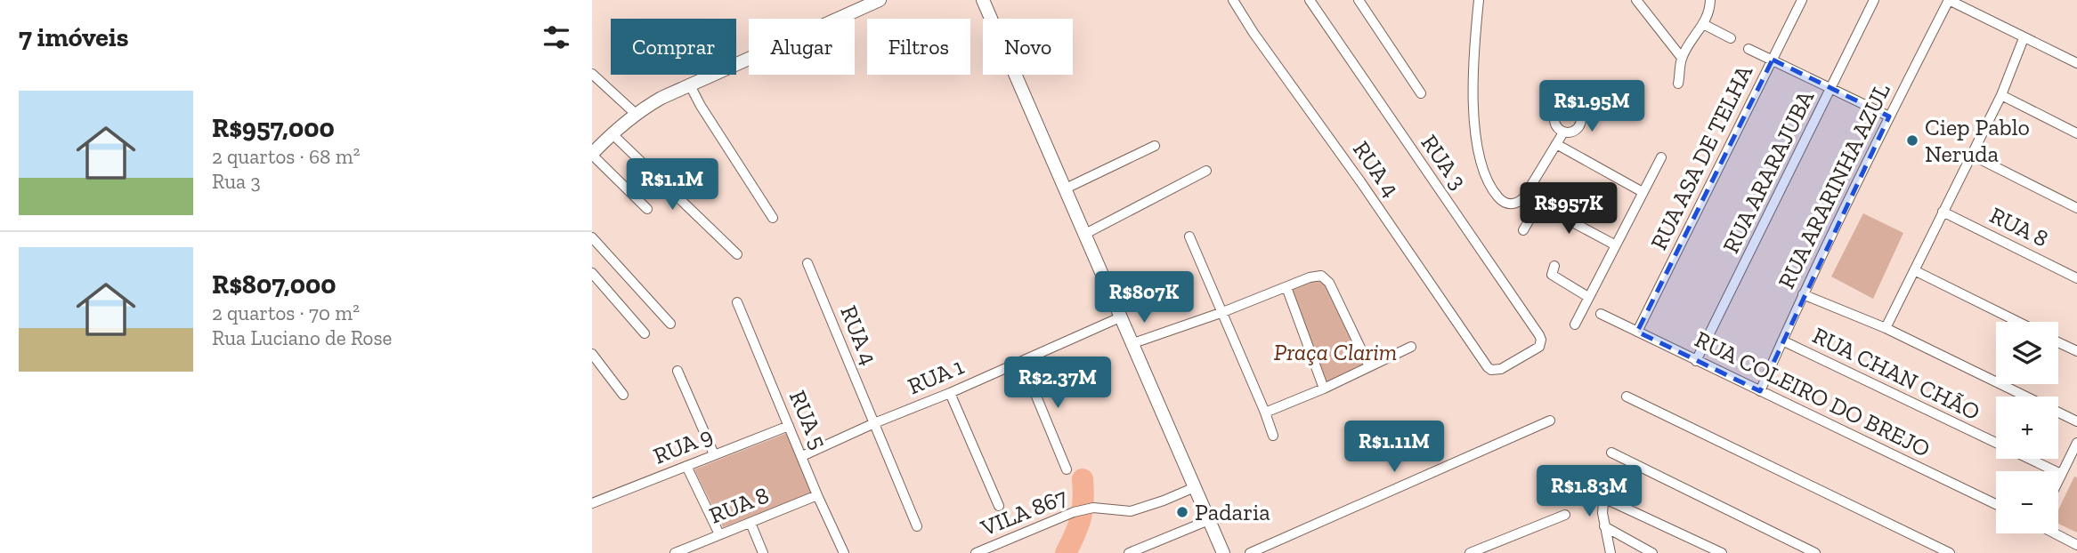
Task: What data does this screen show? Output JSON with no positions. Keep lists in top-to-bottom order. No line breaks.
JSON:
{"streets":{"street":["RUA ASA DE TELHA","RUA 3","RUA 4","RUA ARARAJUBA","RUA ARARINHA AZUL","RUA 8","RUA CHAN CHÃO","RUA 1","RUA COLEIRO DO BREJO","RUA 5","RUA 9","VILA 867"]},"crossings":[["RUA ASA DE TELHA","RUA COLEIRO DO BREJO"],["RUA 3","RUA 4"],["RUA 4","RUA 1"],["RUA ARARAJUBA","RUA COLEIRO DO BREJO"],["RUA ARARINHA AZUL","RUA CHAN CHÃO"],["RUA ARARINHA AZUL","RUA COLEIRO DO BREJO"],["RUA 8","RUA 5"],["RUA 1","RUA 5"],["RUA 5","RUA 9"]],"parks":["Praça Clarim"],"places":["Ciep Pablo Neruda","Padaria"],"page":{"heading":"7 imóveis","chip":["Comprar","Alugar","Filtros","Novo"],"list":[{"name":"R$957,000","note":"2 quartos · 68 m² · Rua 3"},{"name":"R$807,000","note":"2 quartos · 70 m² · Rua Luciano de Rose"}],"price":["R$1.95M","R$1.1M","R$957K","R$807K","R$2.37M","R$1.11M","R$1.83M"],"map_buttons":["+","−"]}}
